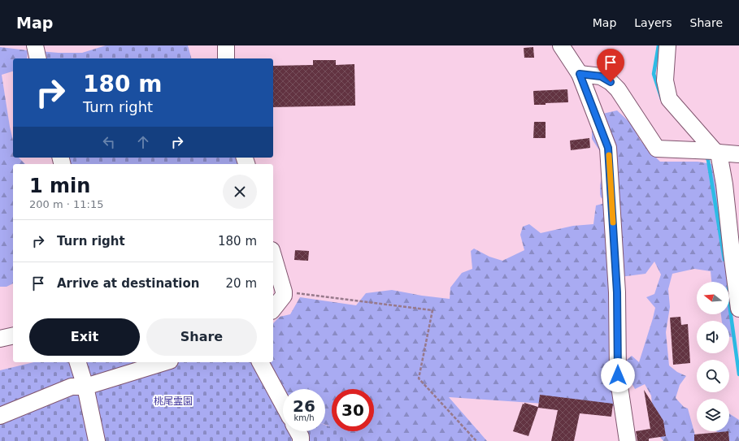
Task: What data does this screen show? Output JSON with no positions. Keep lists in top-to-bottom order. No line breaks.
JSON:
{"parks":["桃尾霊園"],"north":"left","page":{"header":"Map","nav":["Map","Layers","Share"],"turn":["180 m","Turn right"],"heading":["1 min","200 m · 11:15"],"list":[{"name":"Turn right","value":"180 m"},{"name":"Arrive at destination","value":"20 m"}],"buttons":["Exit","Share"],"speed":"26 km/h","limit":"30"}}
